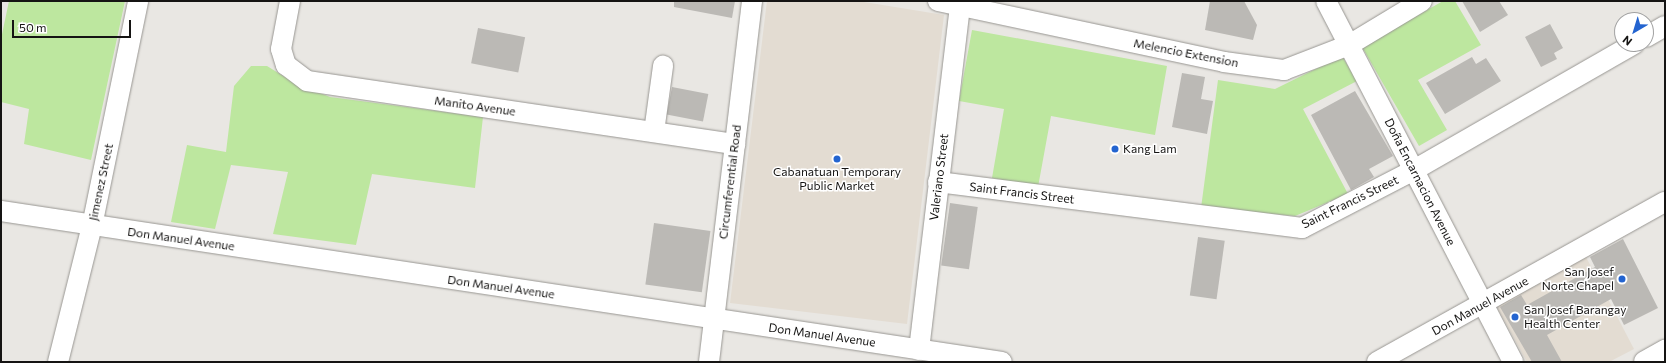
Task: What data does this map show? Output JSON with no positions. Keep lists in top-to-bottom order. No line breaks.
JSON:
{"streets":{"street":["Melencio Extension","Manito Avenue","Valeriano Street","Jimenez Street","Circumferential Road","Doña Encarnacion Avenue","Saint Francis Street","Don Manuel Avenue"]},"crossings":[["Melencio Extension","Valeriano Street"],["Melencio Extension","Doña Encarnacion Avenue"],["Manito Avenue","Circumferential Road"],["Valeriano Street","Saint Francis Street"],["Valeriano Street","Don Manuel Avenue"],["Jimenez Street","Don Manuel Avenue"],["Circumferential Road","Don Manuel Avenue"],["Doña Encarnacion Avenue","Saint Francis Street"],["Doña Encarnacion Avenue","Don Manuel Avenue"]],"places":["Kang Lam","Cabanatuan Temporary Public Market","San Josef Norte Chapel","San Josef Barangay Health Center"],"scale_bar":"50 m","north":"bottom left"}
